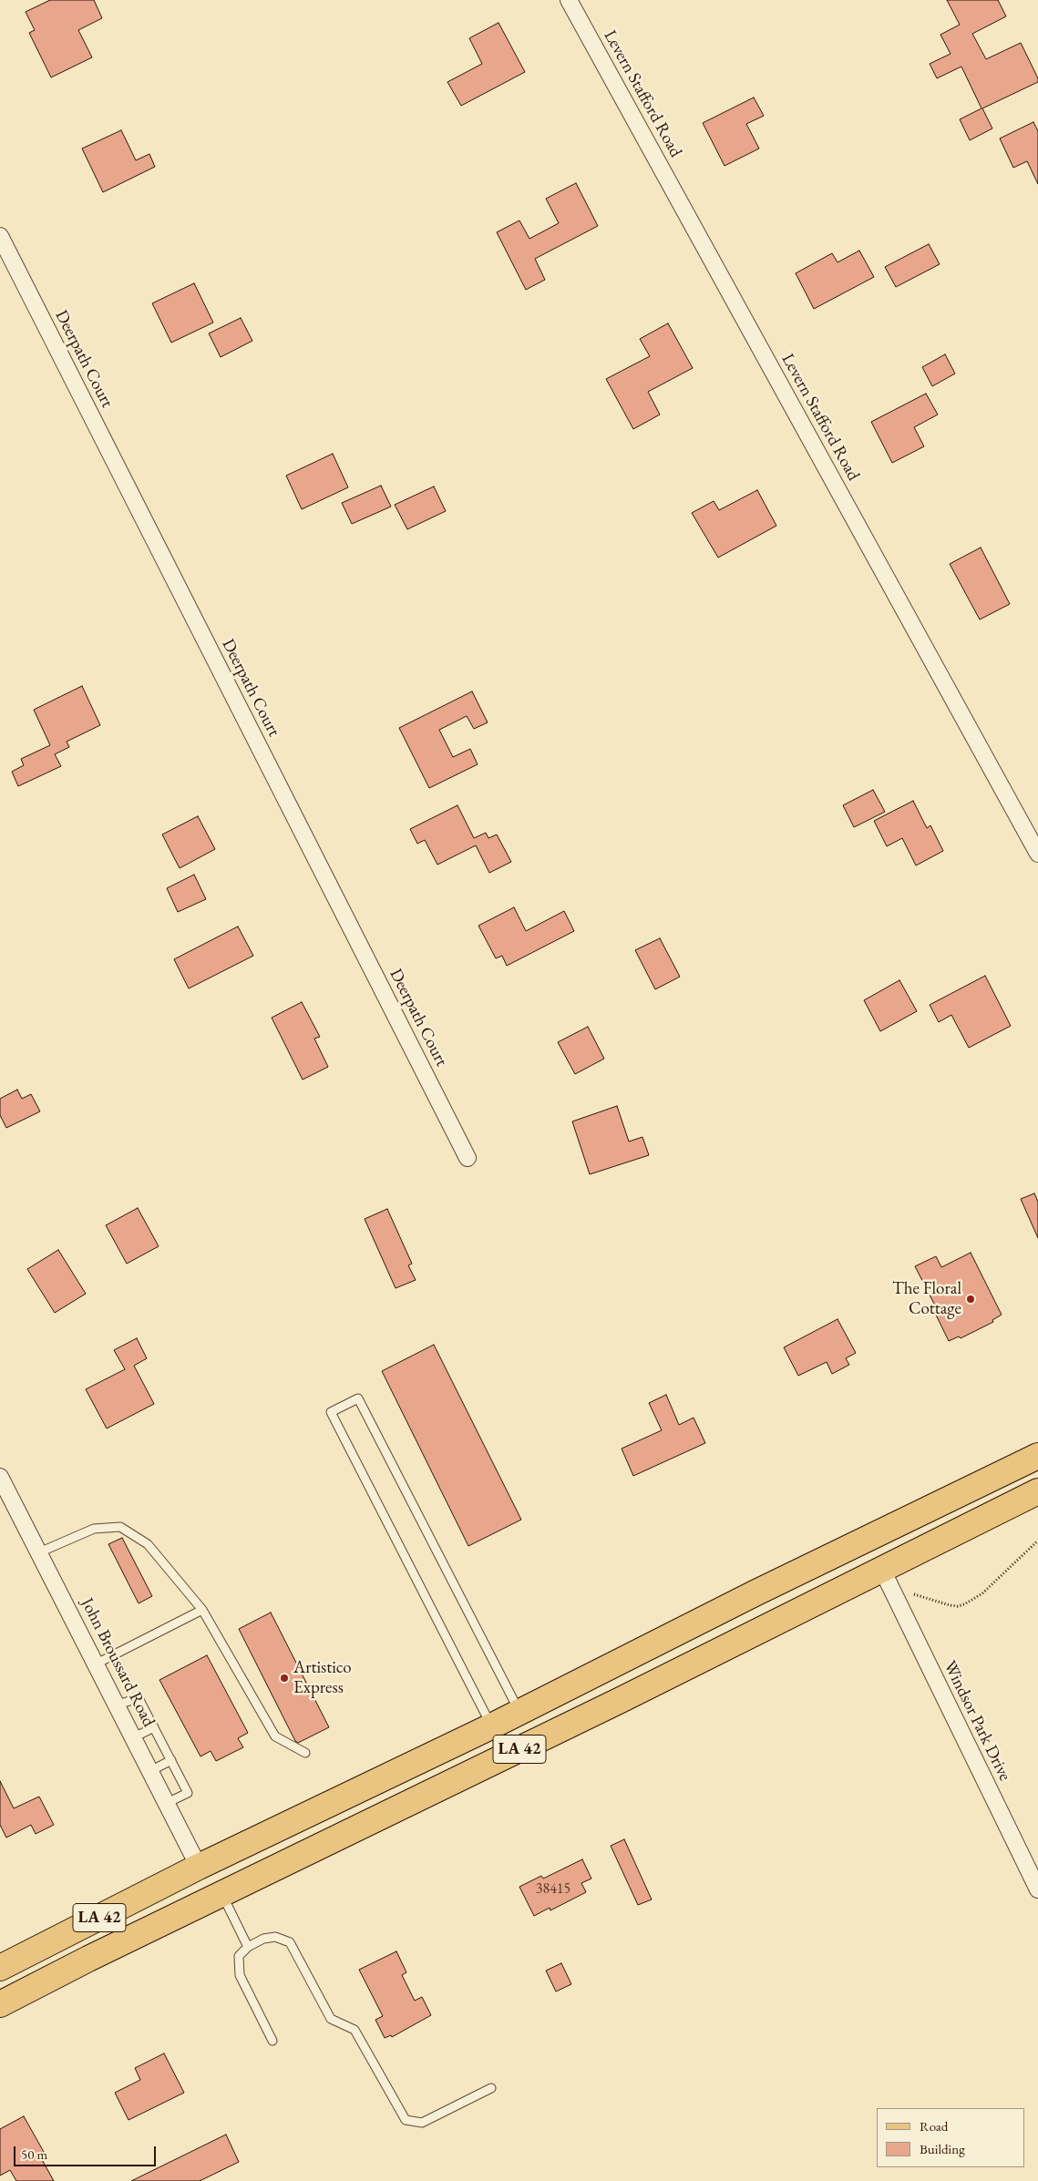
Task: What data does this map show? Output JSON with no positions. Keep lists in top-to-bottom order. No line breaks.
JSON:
{"streets":{"main road":["LA 42"],"street":["Levern Stafford Road","Deerpath Court","John Broussard Road","Windsor Park Drive"]},"crossings":[["John Broussard Road","LA 42"],["Windsor Park Drive","LA 42"]],"places":["The Floral Cottage","Artistico Express"],"house_numbers":["38415"],"legend":["Road","Building"],"scale_bar":"50 m"}
